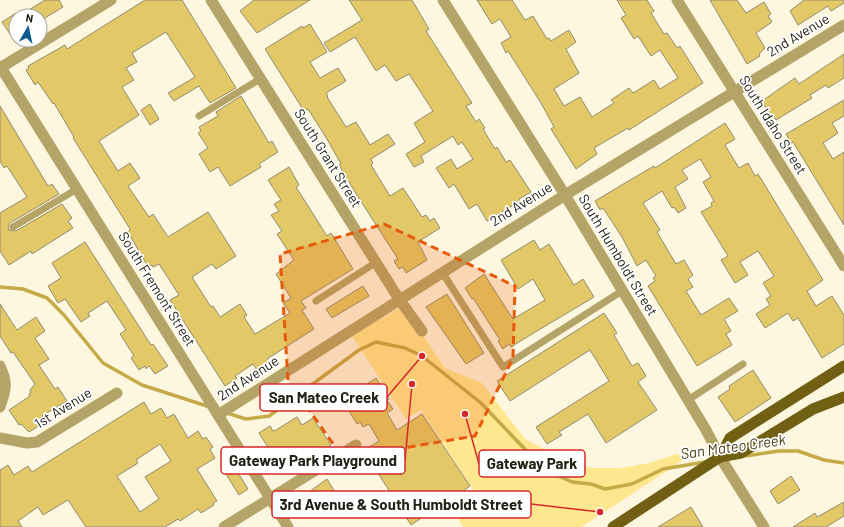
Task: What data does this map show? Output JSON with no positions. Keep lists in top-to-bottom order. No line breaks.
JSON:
{"streets":{"street":["2nd Avenue","South Idaho Street","South Grant Street","South Humboldt Street","South Fremont Street","1st Avenue"]},"crossings":[["2nd Avenue","South Idaho Street"],["2nd Avenue","South Grant Street"],["2nd Avenue","South Humboldt Street"],["2nd Avenue","South Fremont Street"]],"water":["San Mateo Creek"],"places":["San Mateo Creek","Gateway Park Playground","Gateway Park","3rd Avenue & South Humboldt Street"],"north":"top"}
